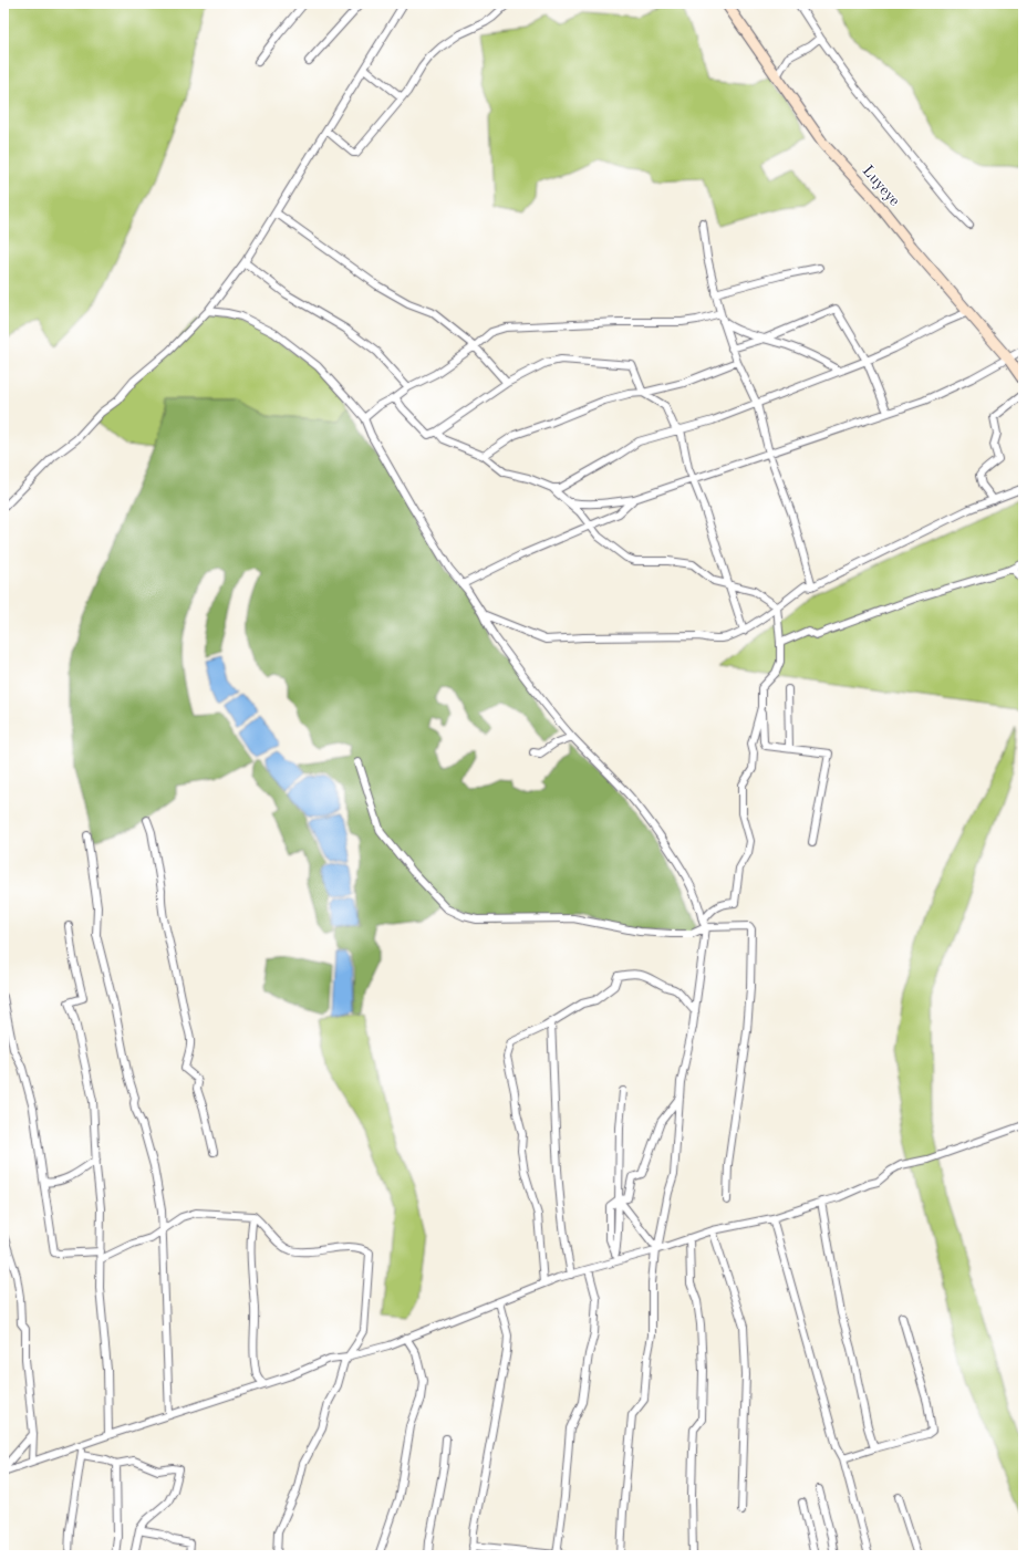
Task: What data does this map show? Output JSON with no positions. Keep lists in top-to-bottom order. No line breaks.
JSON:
{"streets":{"street":["Luyeye"]}}
